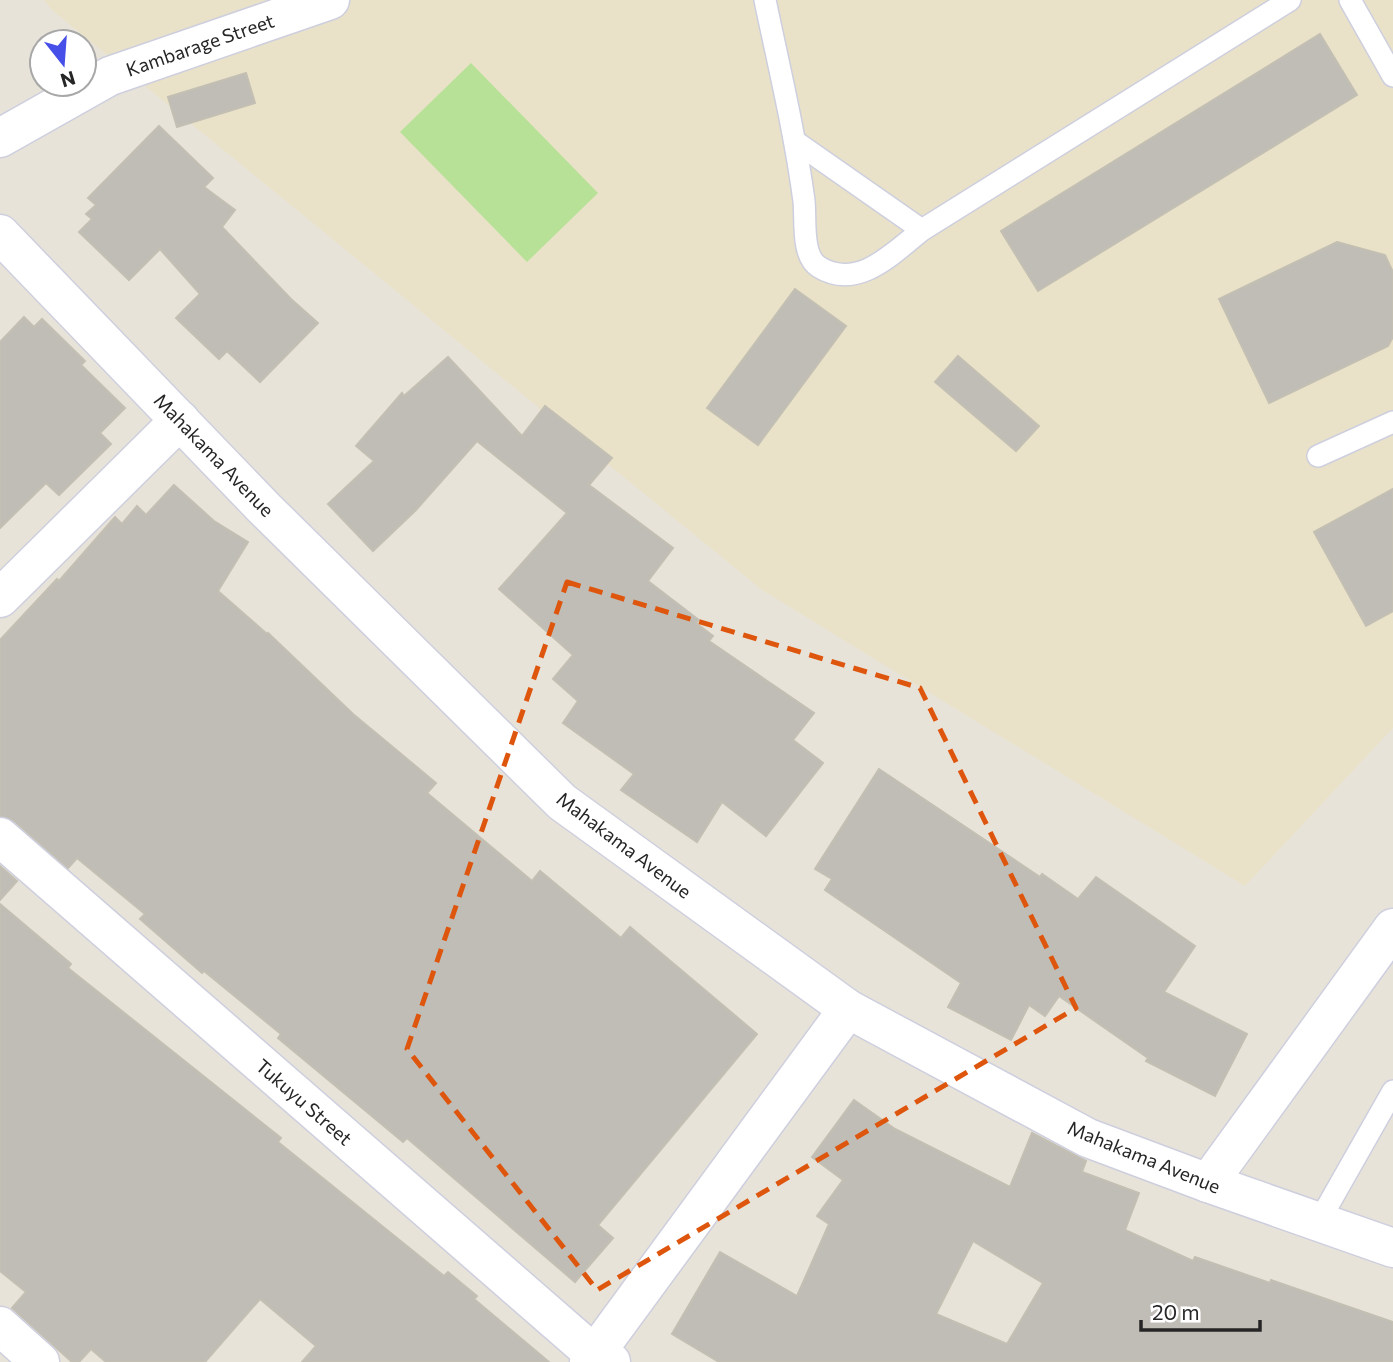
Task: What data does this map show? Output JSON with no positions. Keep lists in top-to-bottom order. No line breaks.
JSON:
{"streets":{"street":["Kambarage Street","Mahakama Avenue","Tukuyu Street"]},"scale_bar":"20 m","north":"bottom"}
